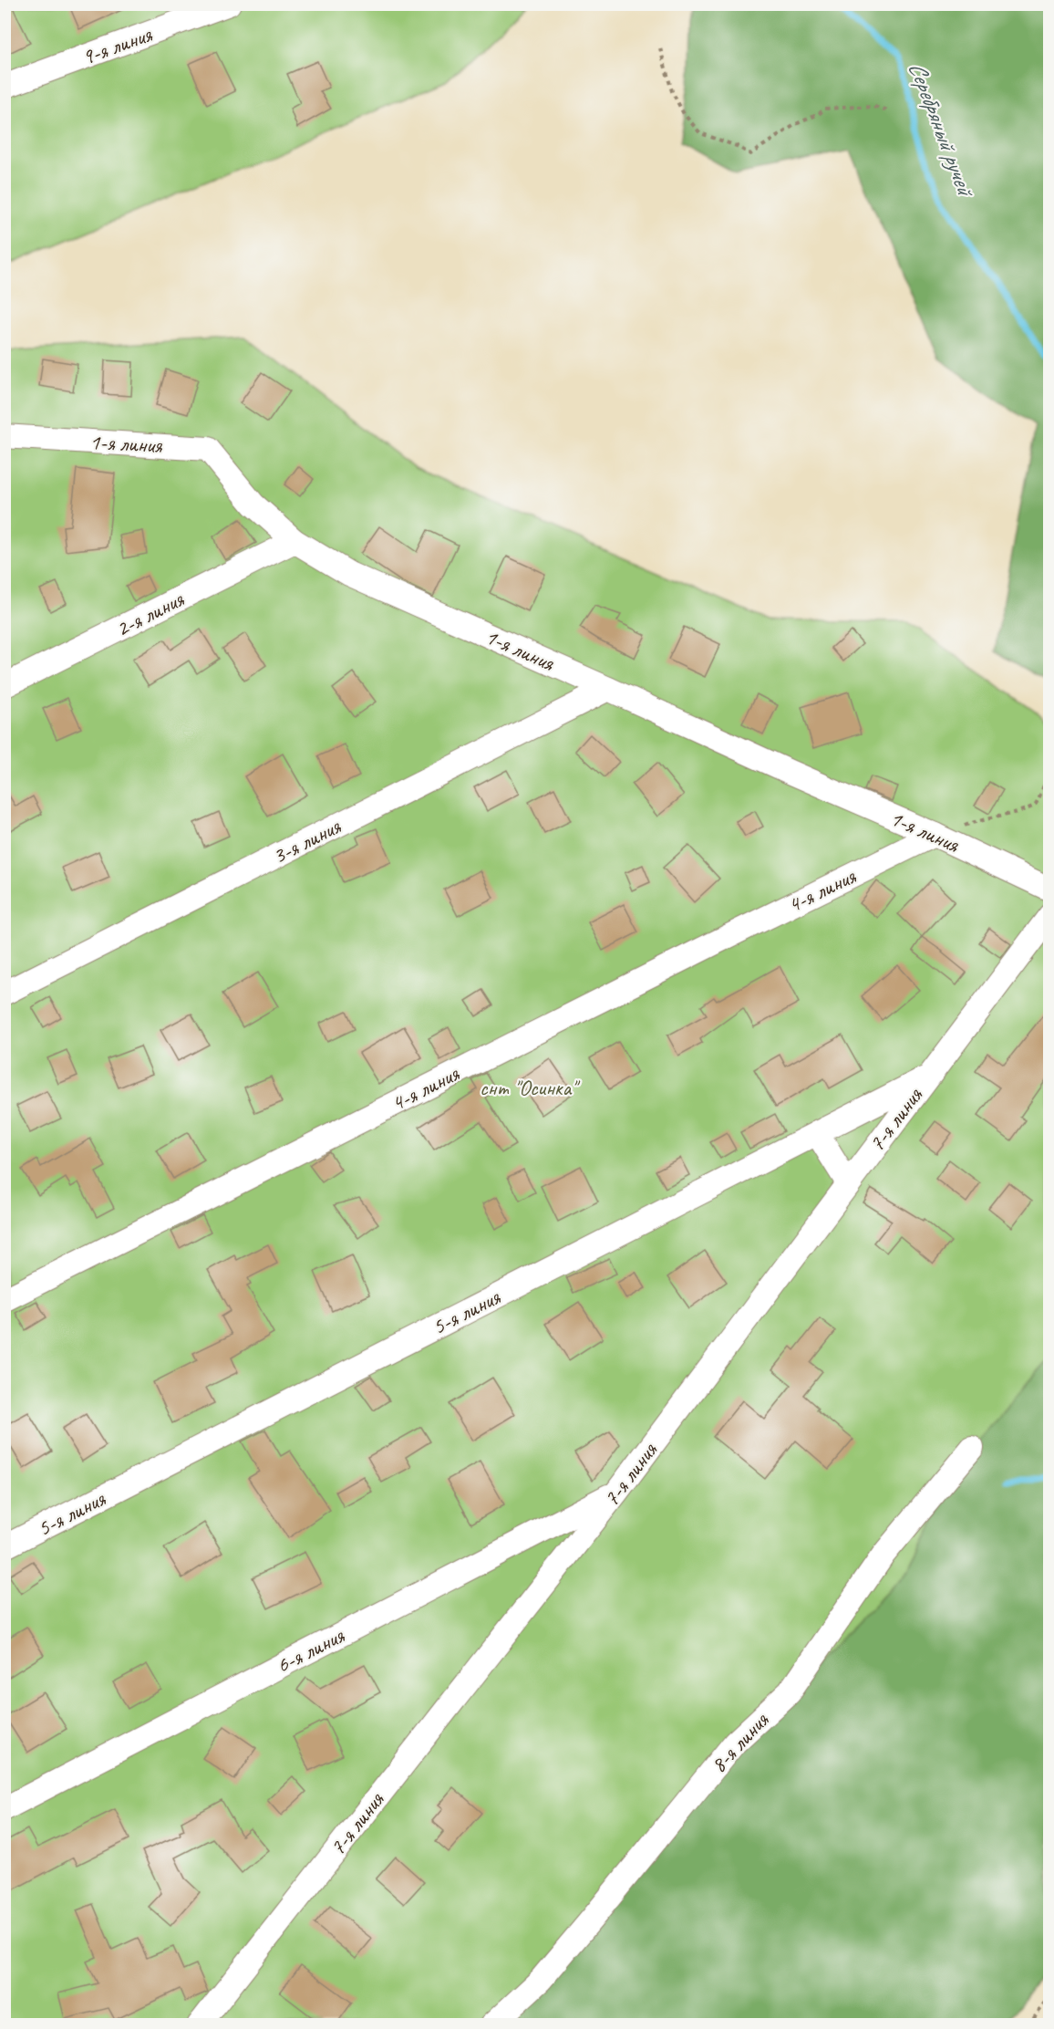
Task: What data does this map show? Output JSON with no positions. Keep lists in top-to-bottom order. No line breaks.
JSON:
{"streets":{"street":["9-я линия","1-я линия","2-я линия","3-я линия","4-я линия","7-я линия","5-я линия","6-я линия","8-я линия"]},"crossings":[["1-я линия","2-я линия"],["1-я линия","3-я линия"],["1-я линия","4-я линия"],["7-я линия","5-я линия"],["7-я линия","6-я линия"]],"water":["Серебряный ручей"],"parks":["снт \"Осинка\""]}
